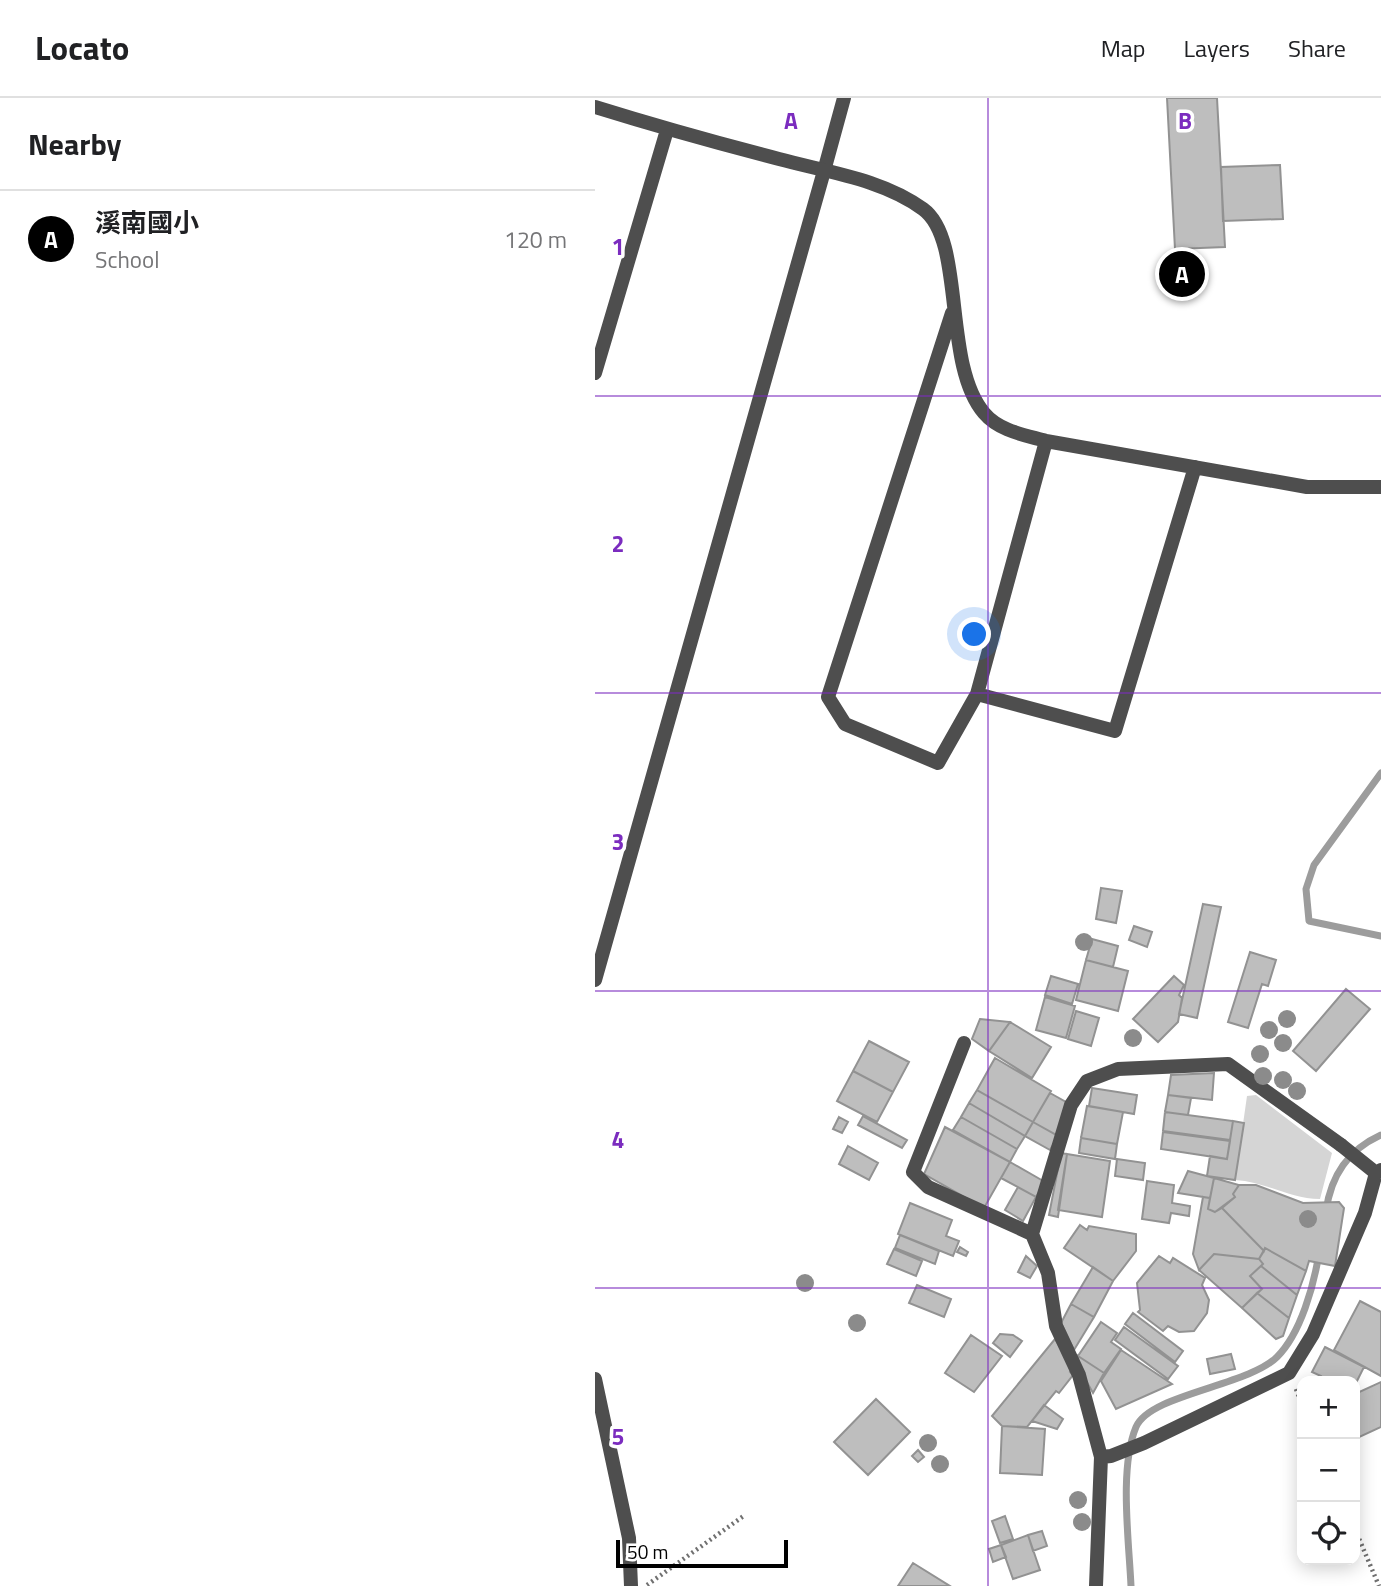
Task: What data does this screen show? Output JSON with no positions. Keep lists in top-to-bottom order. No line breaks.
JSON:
{"scale_bar":"50 m","page":{"header":"Locato","nav":["Map","Layers","Share"],"heading":"Nearby","list":[{"mark":"A","name":"溪南國小","note":"School","value":"120 m"}],"pins":"A","map_buttons":["+","−"],"scale":"50 m"},"grid":{"columns":["A","B"],"rows":["1","2","3","4","5"]}}
